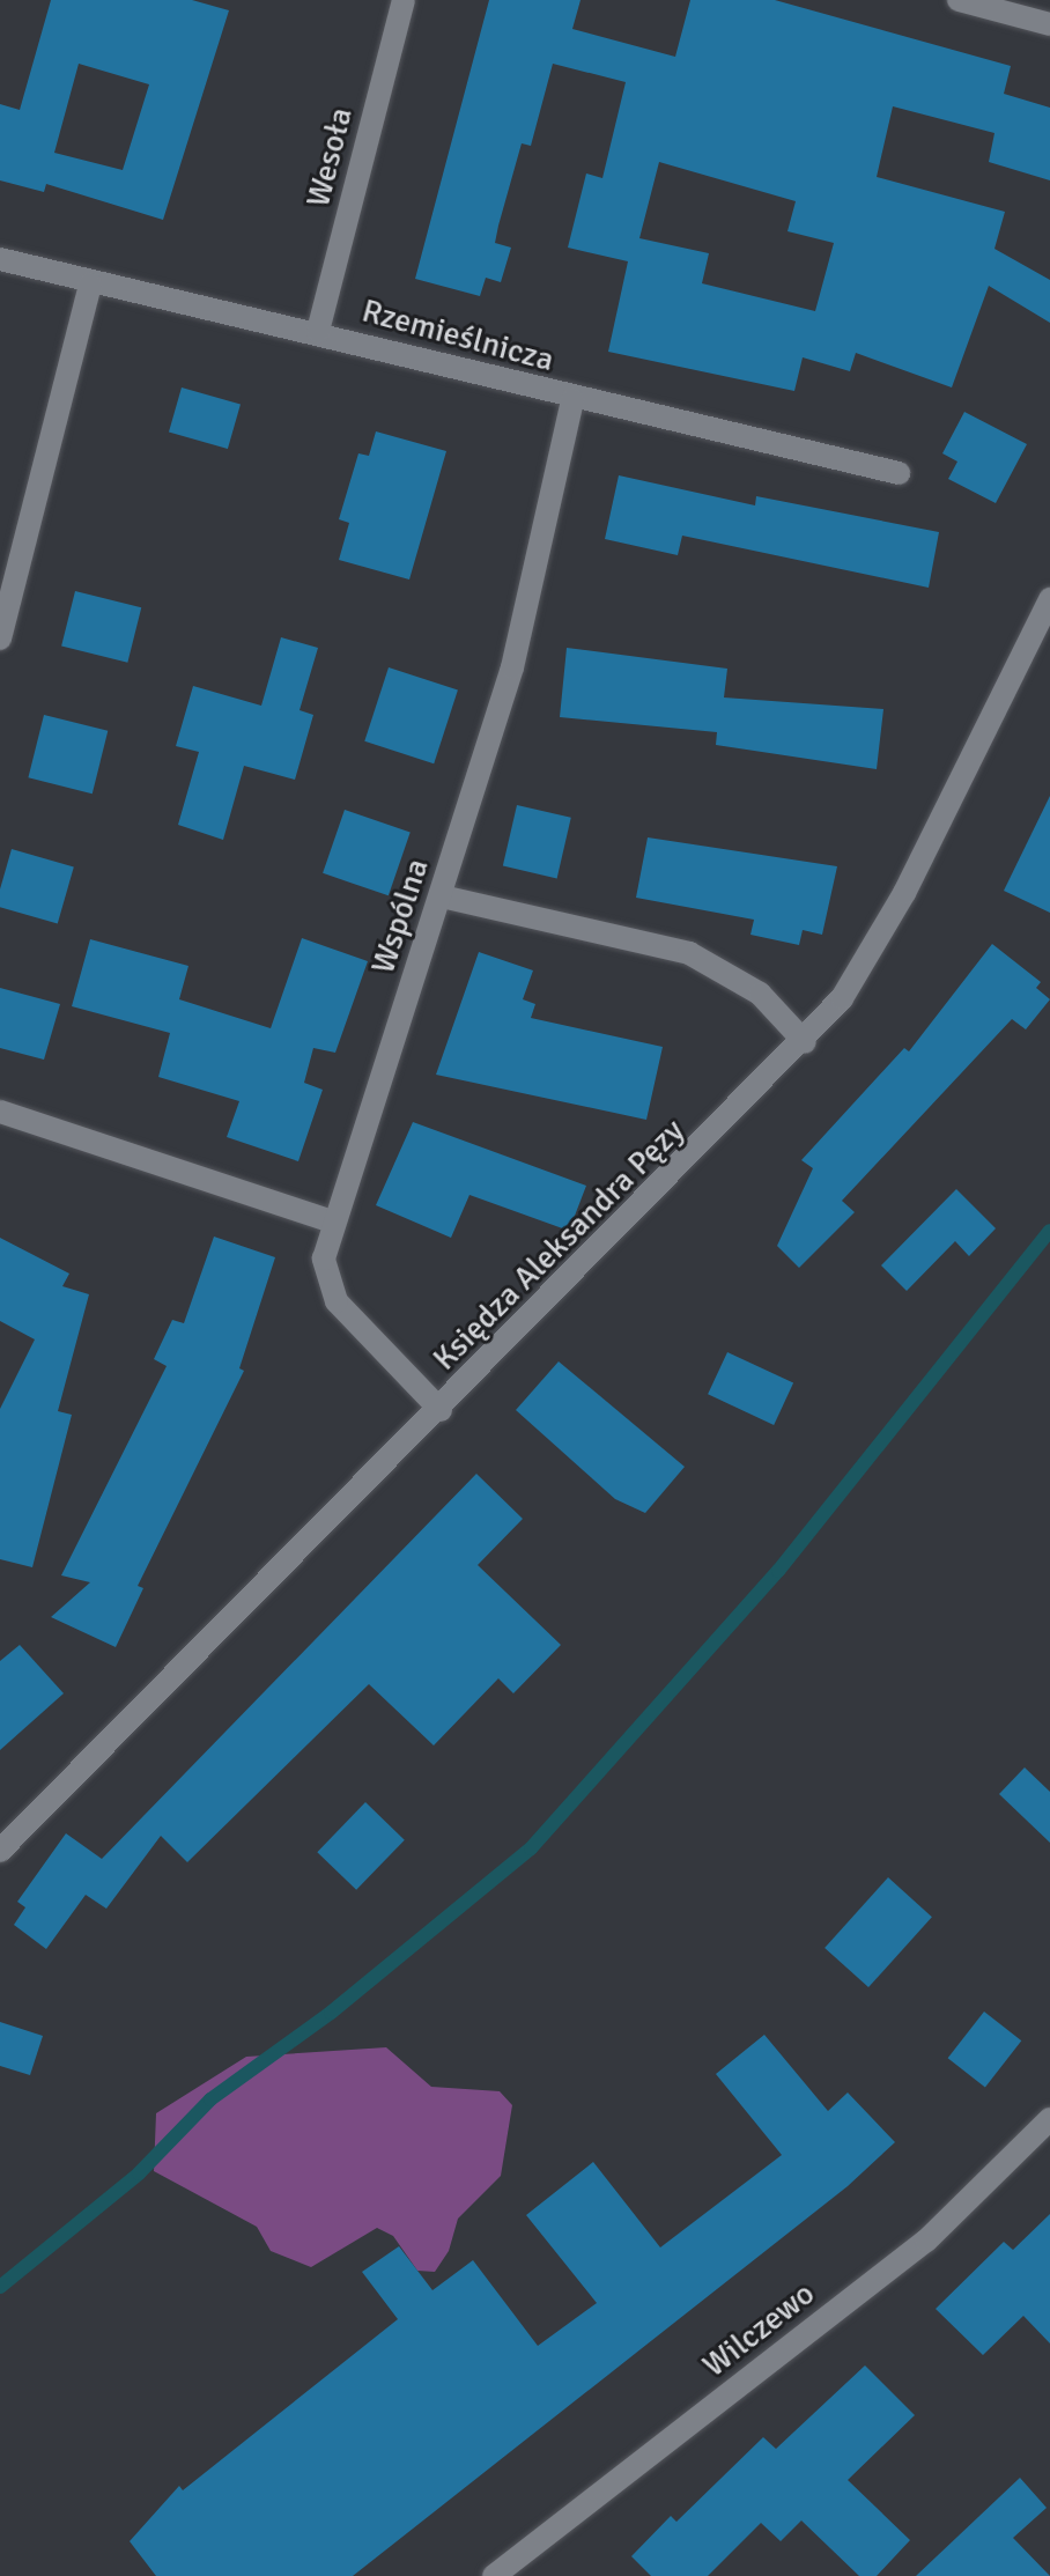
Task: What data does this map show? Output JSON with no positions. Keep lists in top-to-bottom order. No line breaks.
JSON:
{"streets":{"street":["Wesoła","Rzemieślnicza","Wspólna","Księdza Aleksandra Pęzy","Wilczewo"]},"crossings":[["Wesoła","Rzemieślnicza"],["Rzemieślnicza","Wspólna"],["Wspólna","Księdza Aleksandra Pęzy"]]}
